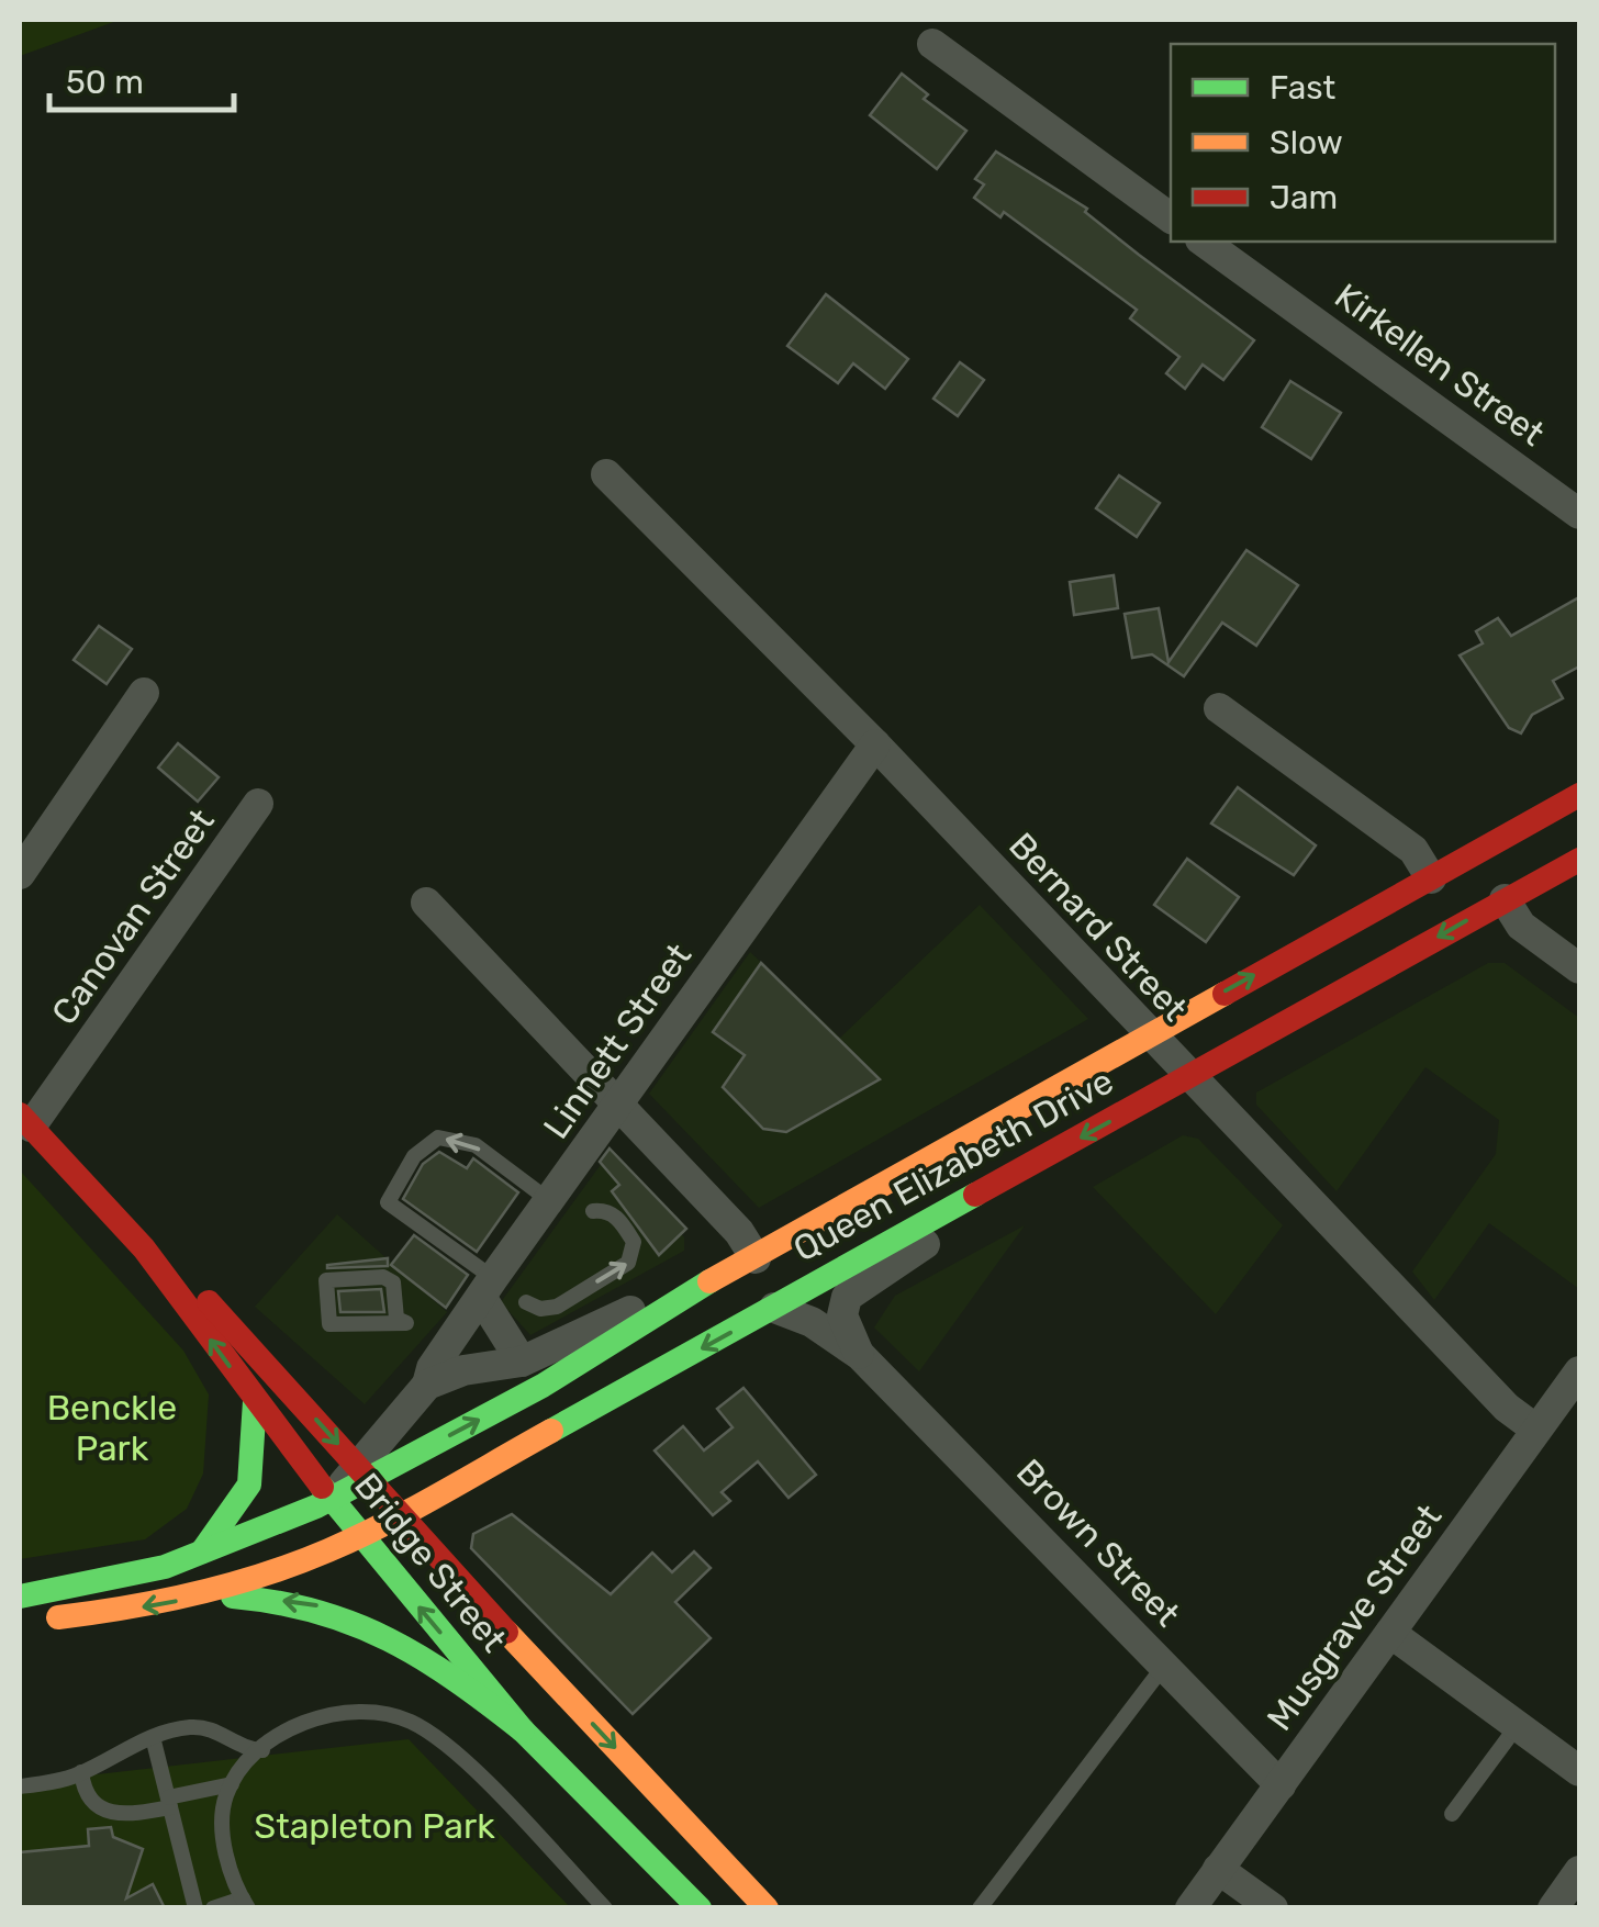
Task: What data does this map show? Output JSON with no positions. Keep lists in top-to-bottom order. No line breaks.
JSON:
{"streets":{"main road":["Queen Elizabeth Drive","Bridge Street"],"street":["Kirkellen Street","Canovan Street","Bernard Street","Linnett Street","Brown Street","Musgrave Street"]},"crossings":[["Canovan Street","Bridge Street"],["Bernard Street","Linnett Street"],["Bernard Street","Queen Elizabeth Drive"],["Bernard Street","Musgrave Street"],["Linnett Street","Queen Elizabeth Drive"],["Queen Elizabeth Drive","Brown Street"],["Queen Elizabeth Drive","Bridge Street"],["Brown Street","Musgrave Street"]],"parks":["Benckle Park","Stapleton Park"],"legend":["Fast","Slow","Jam"],"scale_bar":"50 m"}
